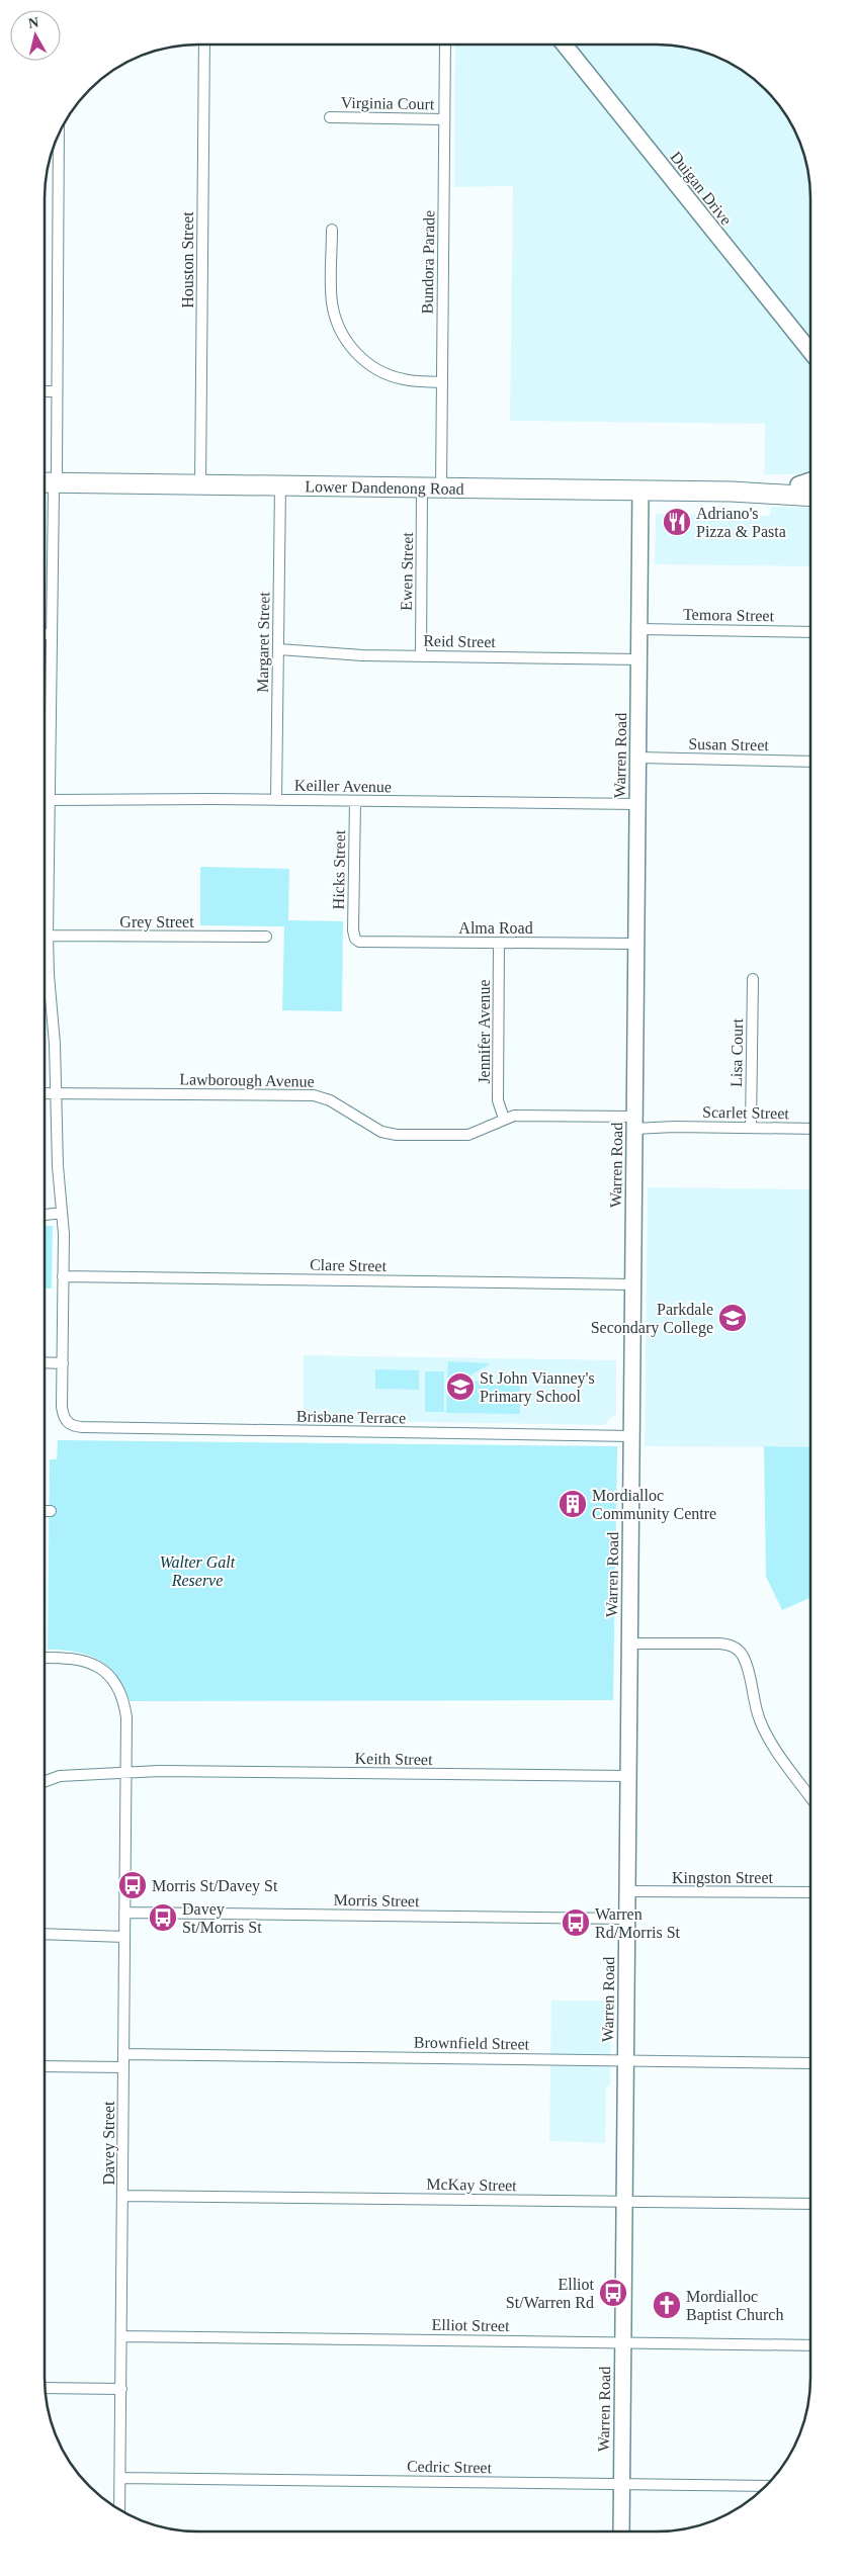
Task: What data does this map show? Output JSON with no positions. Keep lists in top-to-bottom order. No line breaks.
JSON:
{"streets":{"highway":["Lower Dandenong Road"],"street":["Virginia Court","Duigan Drive","Houston Street","Bundora Parade","Ewen Street","Temora Street","Reid Street","Margaret Street","Susan Street","Warren Road","Keiller Avenue","Hicks Street","Grey Street","Alma Road","Jennifer Avenue","Lisa Court","Lawborough Avenue","Scarlet Street","Clare Street","Brisbane Terrace","Keith Street","Kingston Street","Morris Street","Brownfield Street","Davey Street","McKay Street","Elliot Street","Cedric Street"]},"crossings":[["Virginia Court","Bundora Parade"],["Houston Street","Lower Dandenong Road"],["Bundora Parade","Lower Dandenong Road"],["Lower Dandenong Road","Ewen Street"],["Lower Dandenong Road","Margaret Street"],["Lower Dandenong Road","Warren Road"],["Ewen Street","Reid Street"],["Temora Street","Warren Road"],["Reid Street","Margaret Street"],["Reid Street","Warren Road"],["Margaret Street","Keiller Avenue"],["Susan Street","Warren Road"],["Warren Road","Keiller Avenue"],["Warren Road","Alma Road"],["Warren Road","Lawborough Avenue"],["Warren Road","Scarlet Street"],["Warren Road","Clare Street"],["Warren Road","Brisbane Terrace"],["Warren Road","Keith Street"],["Warren Road","Kingston Street"],["Warren Road","Morris Street"],["Warren Road","Brownfield Street"],["Warren Road","McKay Street"],["Warren Road","Elliot Street"],["Warren Road","Cedric Street"],["Keiller Avenue","Hicks Street"],["Hicks Street","Alma Road"],["Alma Road","Jennifer Avenue"],["Jennifer Avenue","Lawborough Avenue"],["Lisa Court","Scarlet Street"],["Lawborough Avenue","Scarlet Street"],["Keith Street","Davey Street"],["Morris Street","Davey Street"],["Brownfield Street","Davey Street"],["Davey Street","McKay Street"],["Davey Street","Elliot Street"],["Davey Street","Cedric Street"]],"parks":["Walter Galt Reserve"],"places":{"restaurant":["Adriano's Pizza & Pasta"],"school or university":["Parkdale Secondary College","St John Vianney's Primary School"],"building":["Mordialloc Community Centre"],"bus stop":["Morris St/Davey St","Davey St/Morris St","Warren Rd/Morris St","Elliot St/Warren Rd"],"church":["Mordialloc Baptist Church"]},"north":"top"}
